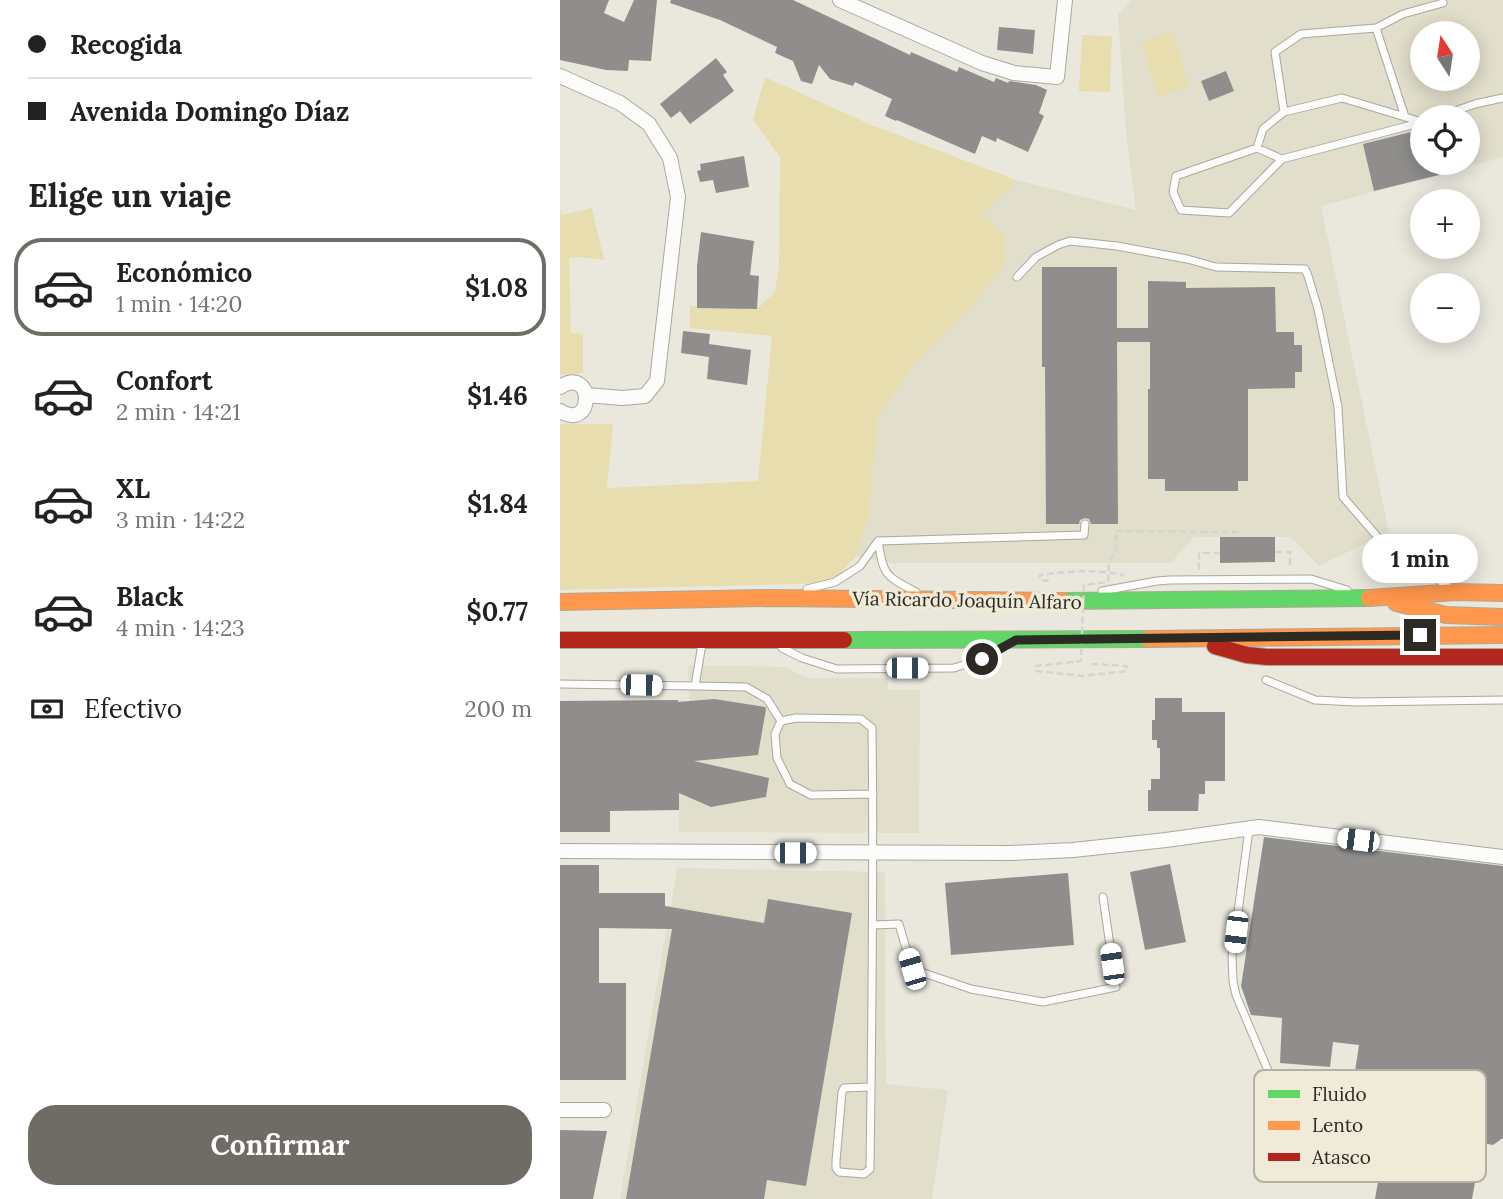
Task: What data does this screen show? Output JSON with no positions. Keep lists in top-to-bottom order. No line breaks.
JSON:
{"streets":{"main road":["Vía Ricardo Joaquín Alfaro"]},"legend":["Fluido","Lento","Atasco"],"north":"top","page":{"banner":["Recogida","Avenida Domingo Díaz"],"map_buttons":["+","−"],"heading":"Elige un viaje","list":[{"name":"Económico","note":"1 min · 14:20","value":"$1.08"},{"name":"Confort","note":"2 min · 14:21","value":"$1.46"},{"name":"XL","note":"3 min · 14:22","value":"$1.84"},{"name":"Black","note":"4 min · 14:23","value":"$0.77"}],"bubble":"1 min","pay":["Efectivo","200 m"],"buttons":"Confirmar"}}
